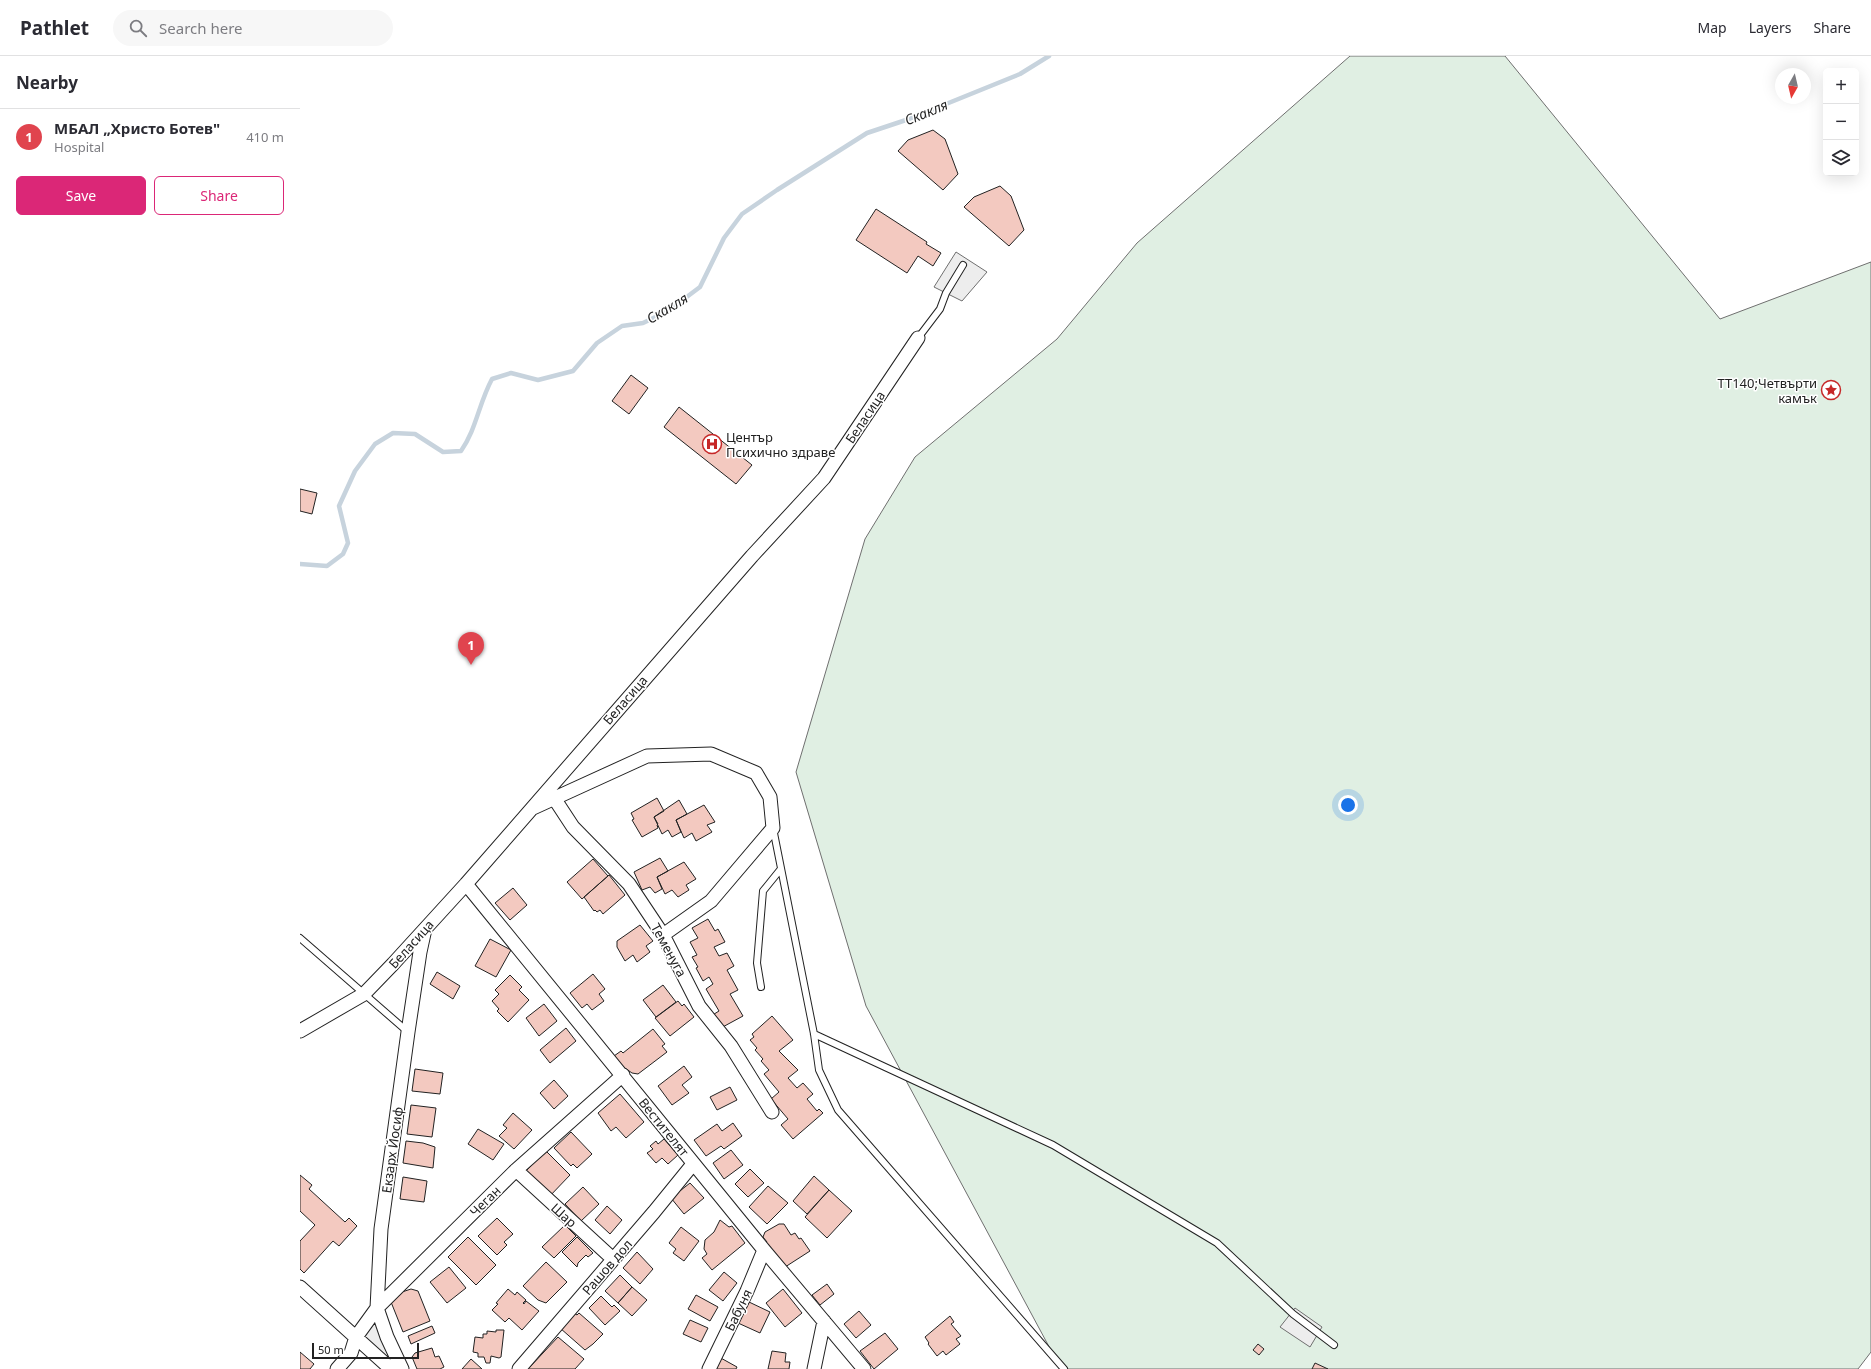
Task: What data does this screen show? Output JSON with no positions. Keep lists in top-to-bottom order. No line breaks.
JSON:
{"streets":{"street":["Беласица","Теменуга","Вестителят","Екзарх Йосиф","Чеган","Шар","Рашов дол","Бабуня"]},"crossings":[["Беласица","Вестителят"],["Беласица","Екзарх Йосиф"],["Вестителят","Чеган"],["Вестителят","Рашов дол"],["Вестителят","Бабуня"],["Екзарх Йосиф","Чеган"],["Чеган","Шар"],["Шар","Рашов дол"]],"water":["Скакля"],"places":{"place":["TT140;Четвърти камък"],"hospital":["Център Психично здраве"]},"scale_bar":"50 m","north":"bottom","page":{"header":"Pathlet","search":"Search here","nav":["Map","Layers","Share"],"heading":"Nearby","map_buttons":["+","−"],"list":[{"mark":"1","name":"МБАЛ „Христо Ботев\"","note":"Hospital","value":"410 m"}],"buttons":["Save","Share"],"pins":"1","scale":"50 m"}}
